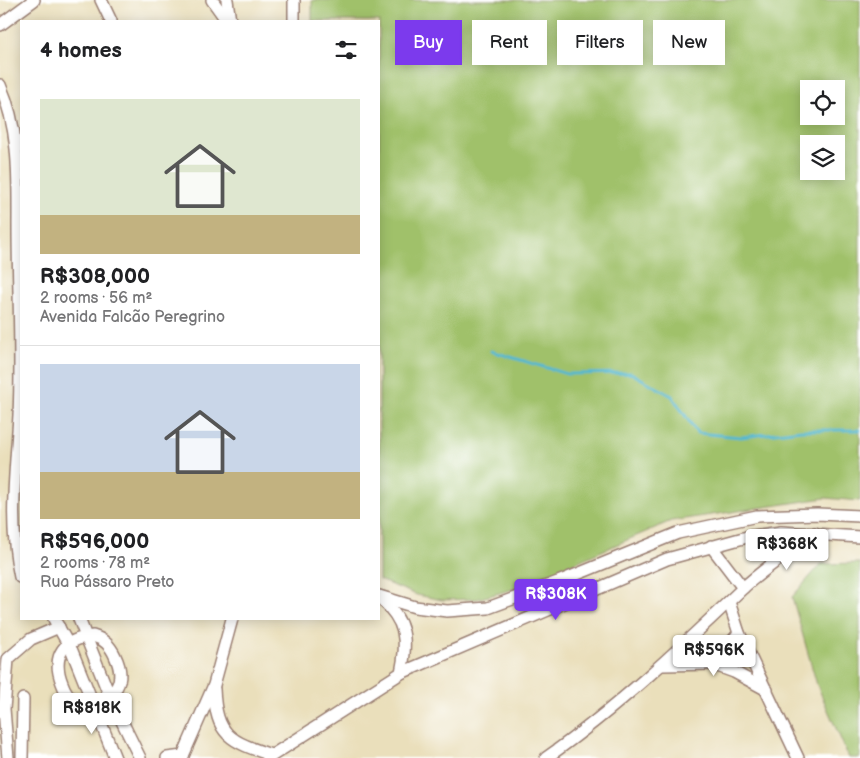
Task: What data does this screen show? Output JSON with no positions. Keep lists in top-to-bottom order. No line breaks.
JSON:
{"page":{"chip":["Buy","Rent","Filters","New"],"heading":"4 homes","list":[{"name":"R$308,000","note":"2 rooms · 56 m² · Avenida Falcão Peregrino"},{"name":"R$596,000","note":"2 rooms · 78 m² · Rua Pássaro Preto"}],"price":["R$368K","R$308K","R$596K","R$818K"]}}
